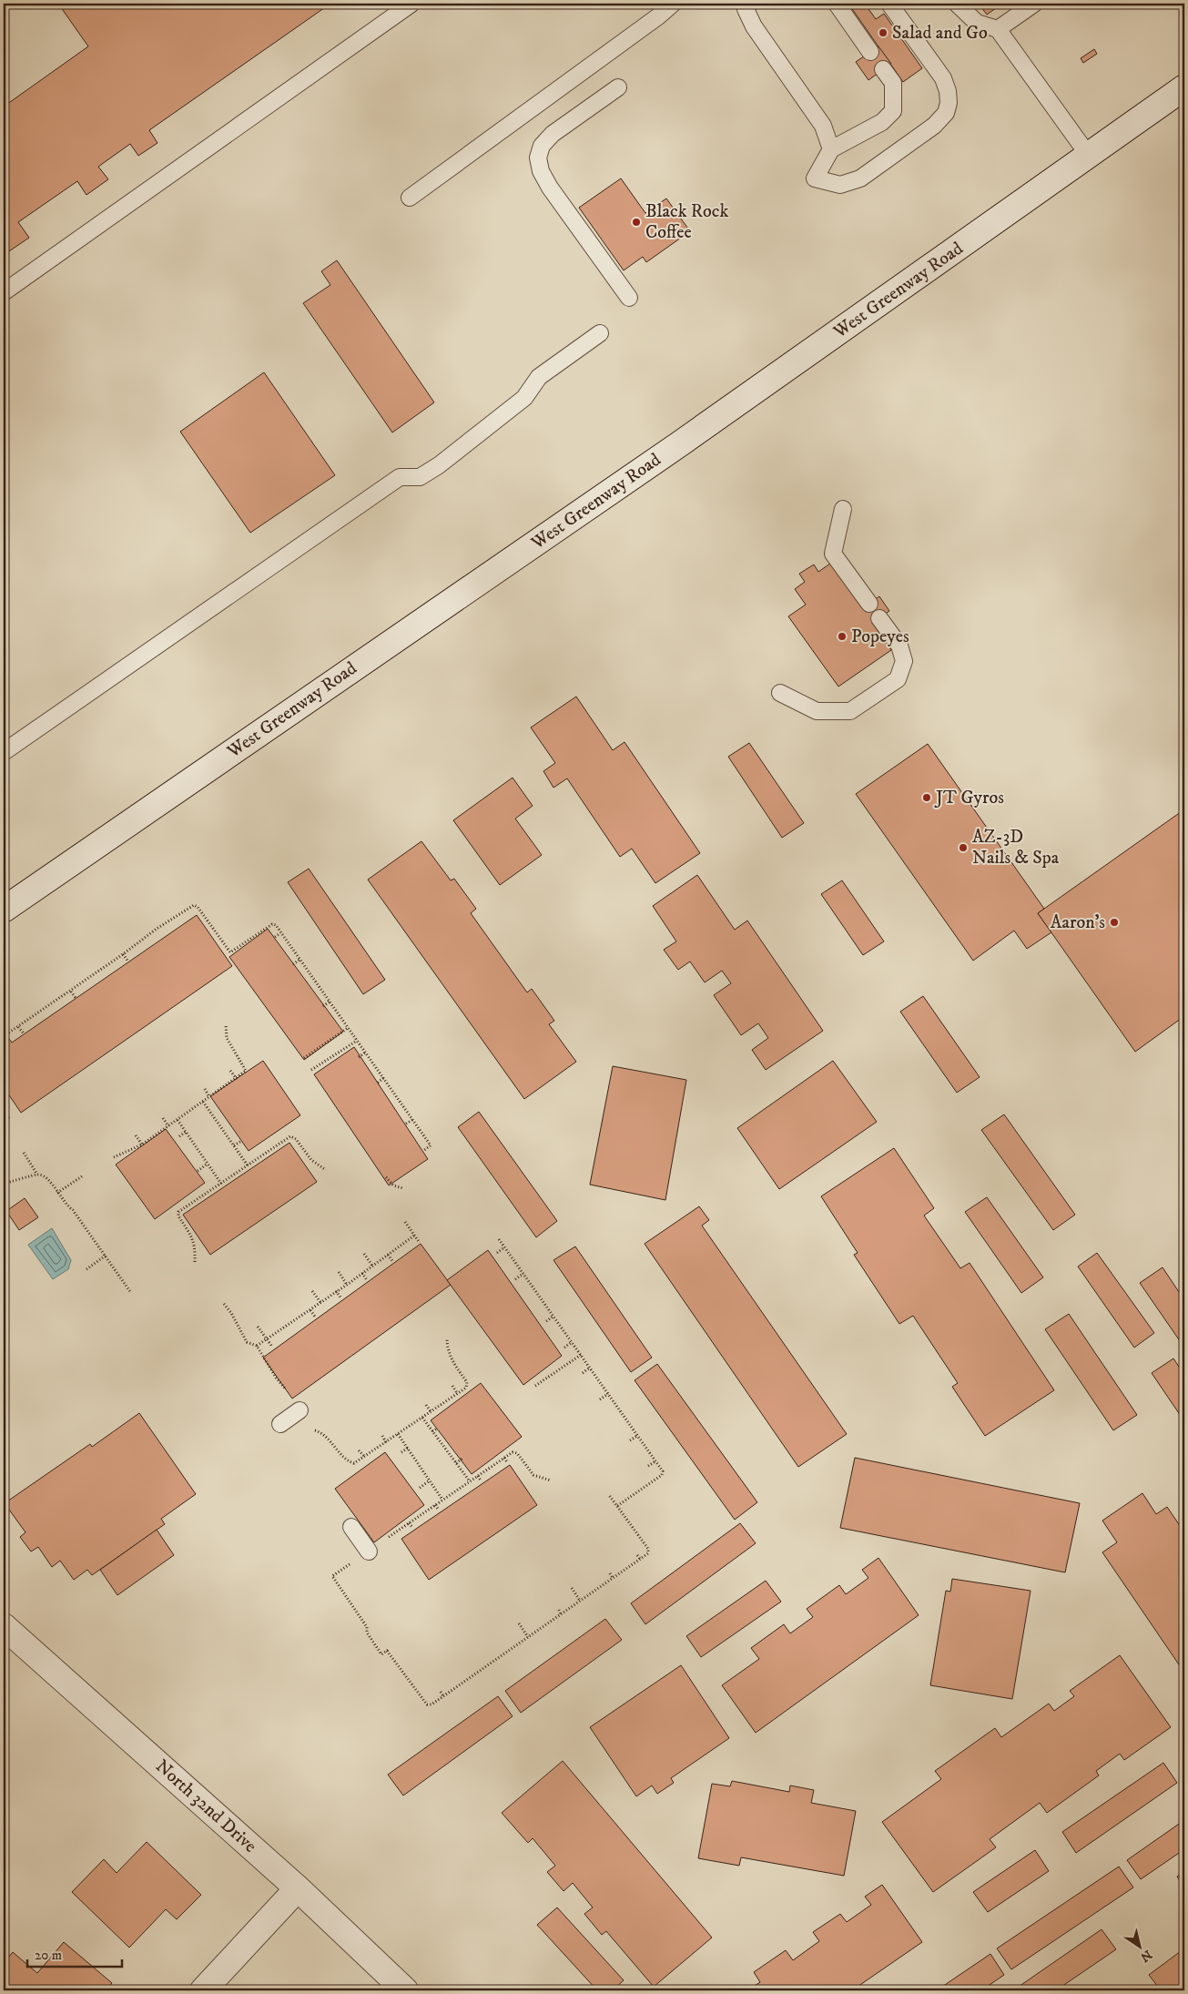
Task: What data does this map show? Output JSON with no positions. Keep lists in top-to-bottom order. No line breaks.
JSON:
{"streets":{"main road":["West Greenway Road","North 32nd Drive"]},"places":["Salad and Go","Black Rock Coffee","Popeyes","JT Gyros","AZ-3D Nails & Spa","Aaron's"],"scale_bar":"20 m","north":"bottom right"}
